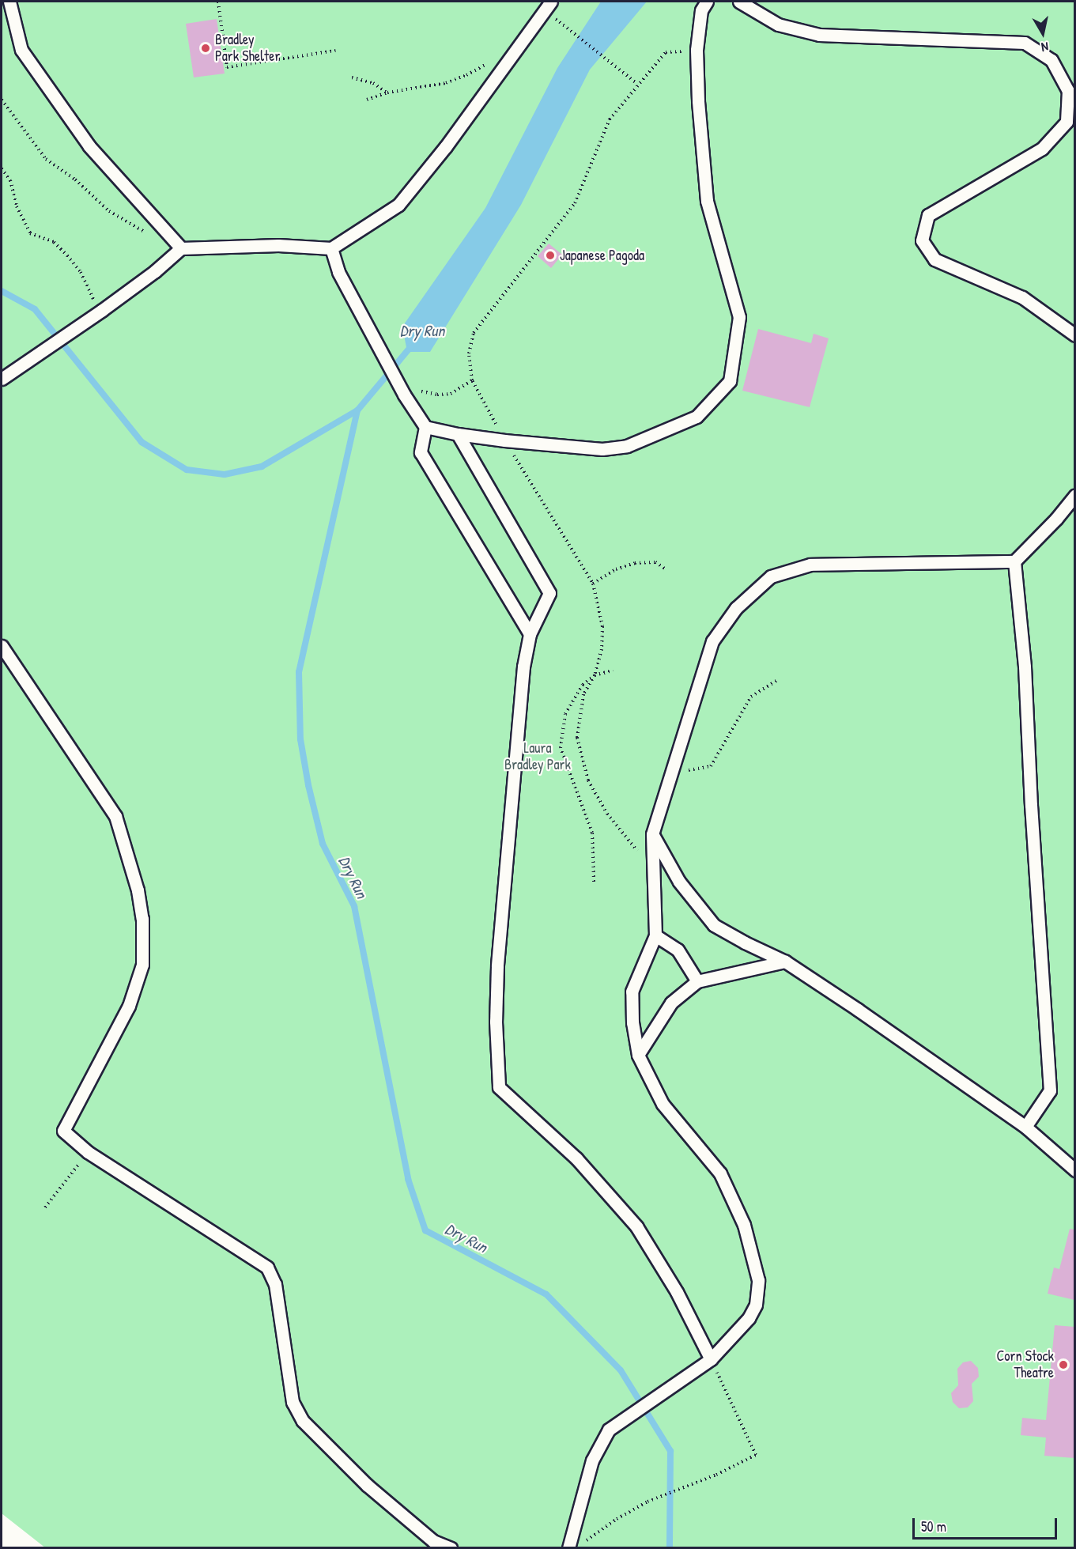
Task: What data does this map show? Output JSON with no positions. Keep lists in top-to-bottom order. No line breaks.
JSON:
{"water":["Dry Run"],"parks":["Laura Bradley Park"],"places":["Bradley Park Shelter","Japanese Pagoda","Corn Stock Theatre"],"scale_bar":"50 m","north":"bottom"}
